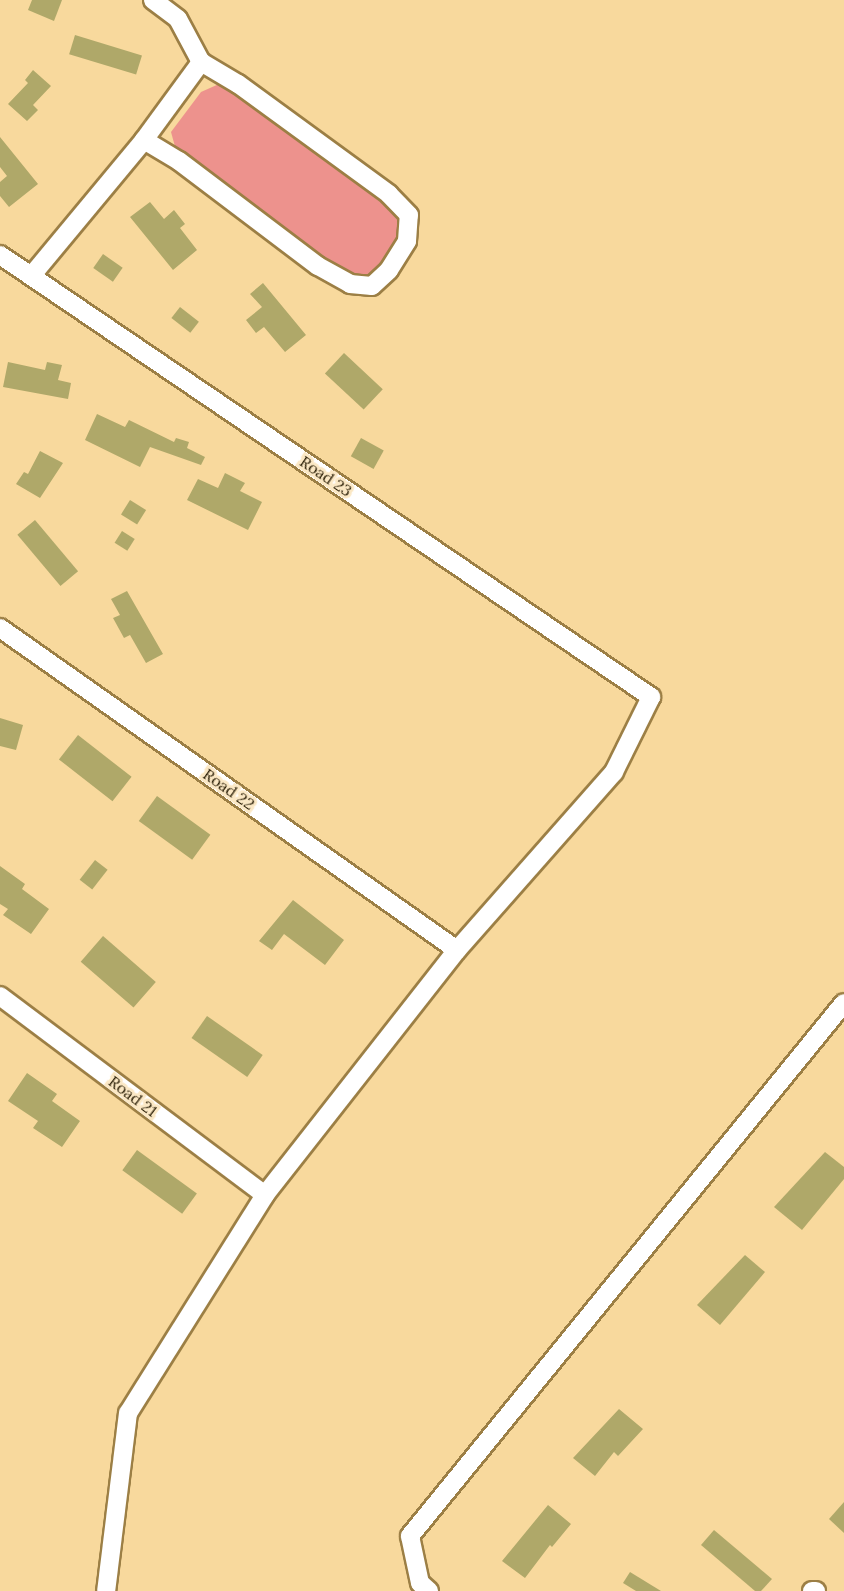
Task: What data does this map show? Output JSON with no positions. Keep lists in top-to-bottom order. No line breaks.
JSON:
{"streets":{"street":["Road 23","Road 22","Road 21"]},"crossings":[["Road 23","Road 22"]]}
